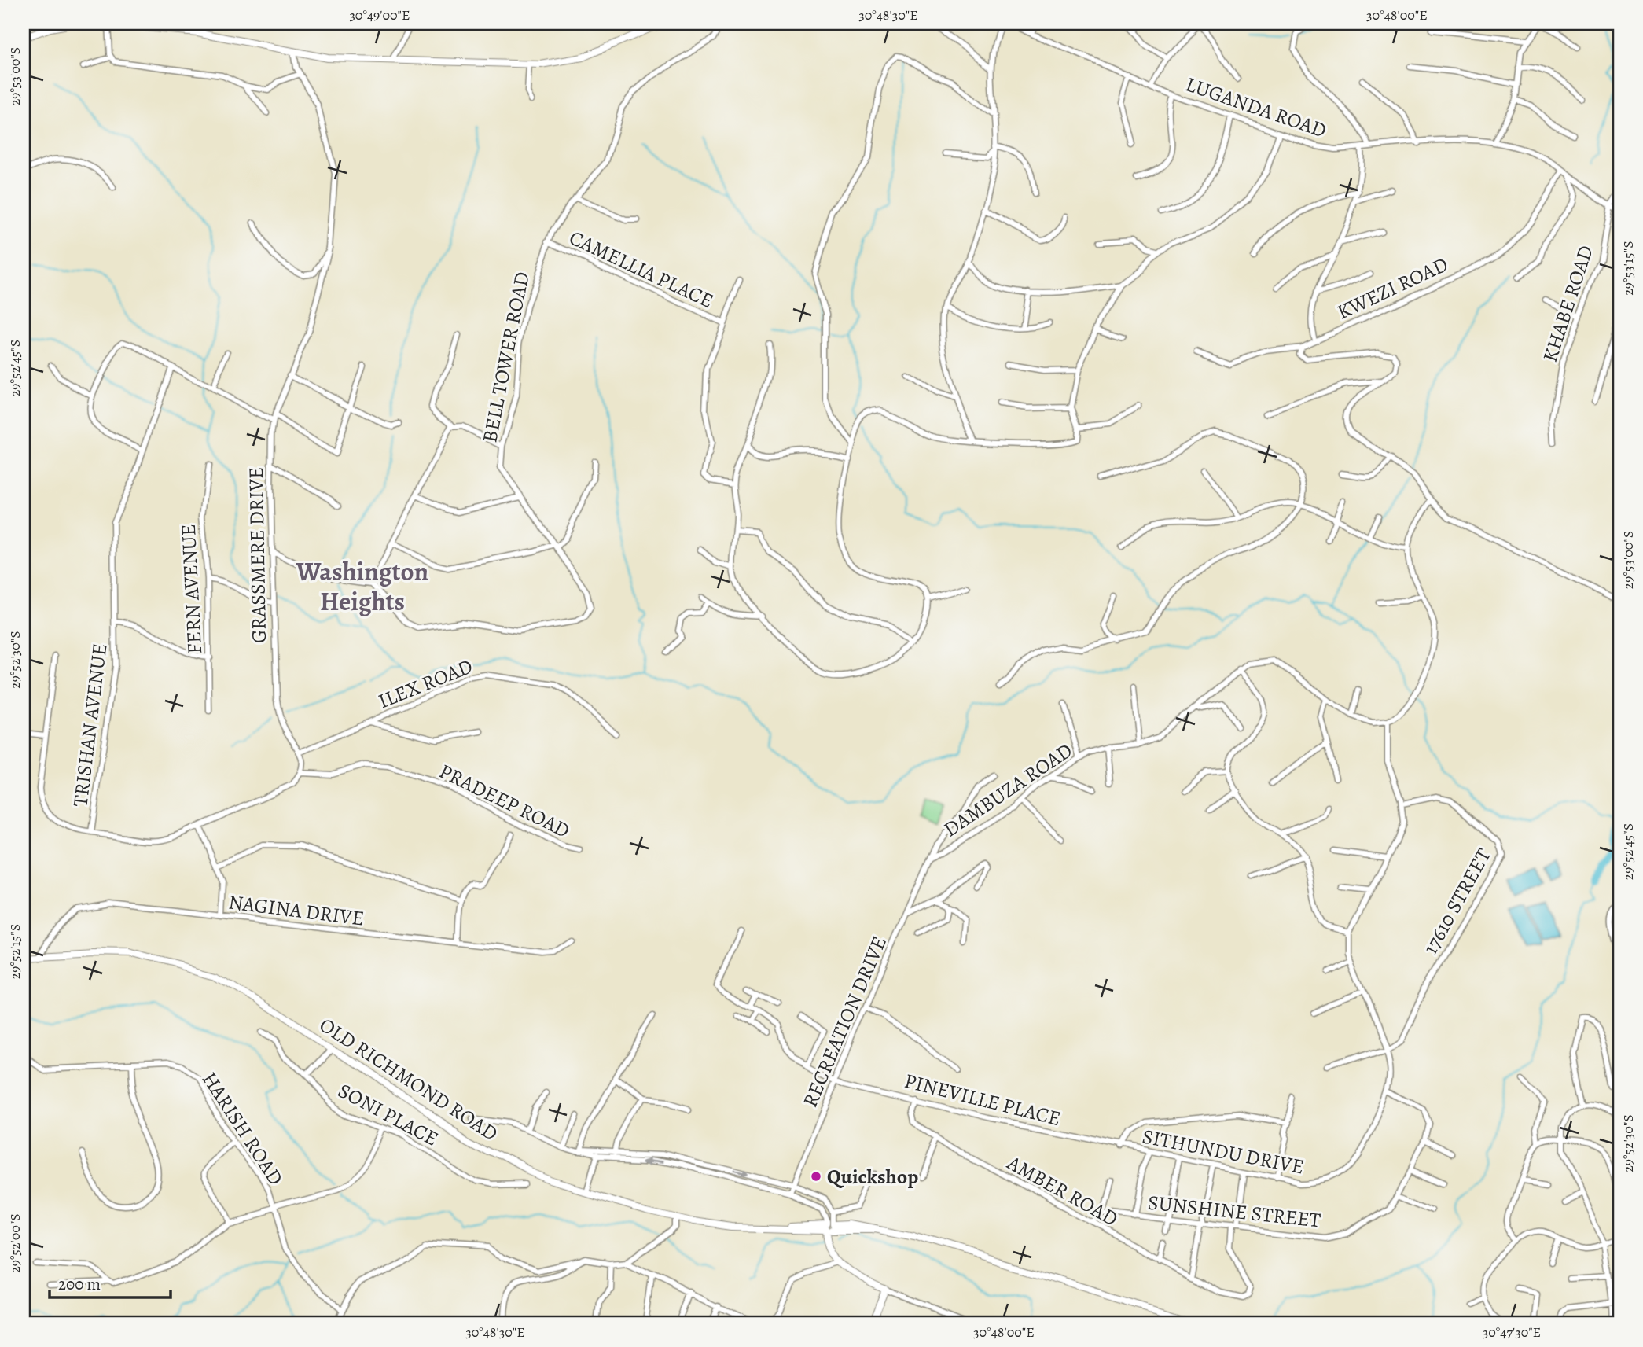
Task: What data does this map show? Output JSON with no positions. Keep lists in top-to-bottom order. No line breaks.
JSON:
{"streets":{"street":["LUGANDA ROAD","CAMELLIA PLACE","KWEZI ROAD","KHABE ROAD","BELL TOWER ROAD","GRASSMERE DRIVE","FERN AVENUE","ILEX ROAD","TRISHAN AVENUE","DAMBUZA ROAD","PRADEEP ROAD","17610 STREET","NAGINA DRIVE","RECREATION DRIVE","OLD RICHMOND ROAD","PINEVILLE PLACE","SONI PLACE","HARISH ROAD","SITHUNDU DRIVE","AMBER ROAD","SUNSHINE STREET"]},"crossings":[["LUGANDA ROAD","KWEZI ROAD"],["LUGANDA ROAD","KHABE ROAD"],["CAMELLIA PLACE","BELL TOWER ROAD"],["GRASSMERE DRIVE","ILEX ROAD"],["GRASSMERE DRIVE","PRADEEP ROAD"],["DAMBUZA ROAD","RECREATION DRIVE"],["17610 STREET","SITHUNDU DRIVE"],["NAGINA DRIVE","OLD RICHMOND ROAD"],["RECREATION DRIVE","PINEVILLE PLACE"],["PINEVILLE PLACE","SITHUNDU DRIVE"],["PINEVILLE PLACE","AMBER ROAD"],["SITHUNDU DRIVE","SUNSHINE STREET"],["AMBER ROAD","SUNSHINE STREET"]],"districts":["Washington Heights"],"places":["Quickshop"],"scale_bar":"200 m","coordinates":["30°49'00\"E","30°48'30\"E","30°48'00\"E","29°53'00\"S","29°53'15\"S","29°52'45\"S","29°52'30\"S","29°52'15\"S","29°52'00\"S","30°47'30\"E"]}
